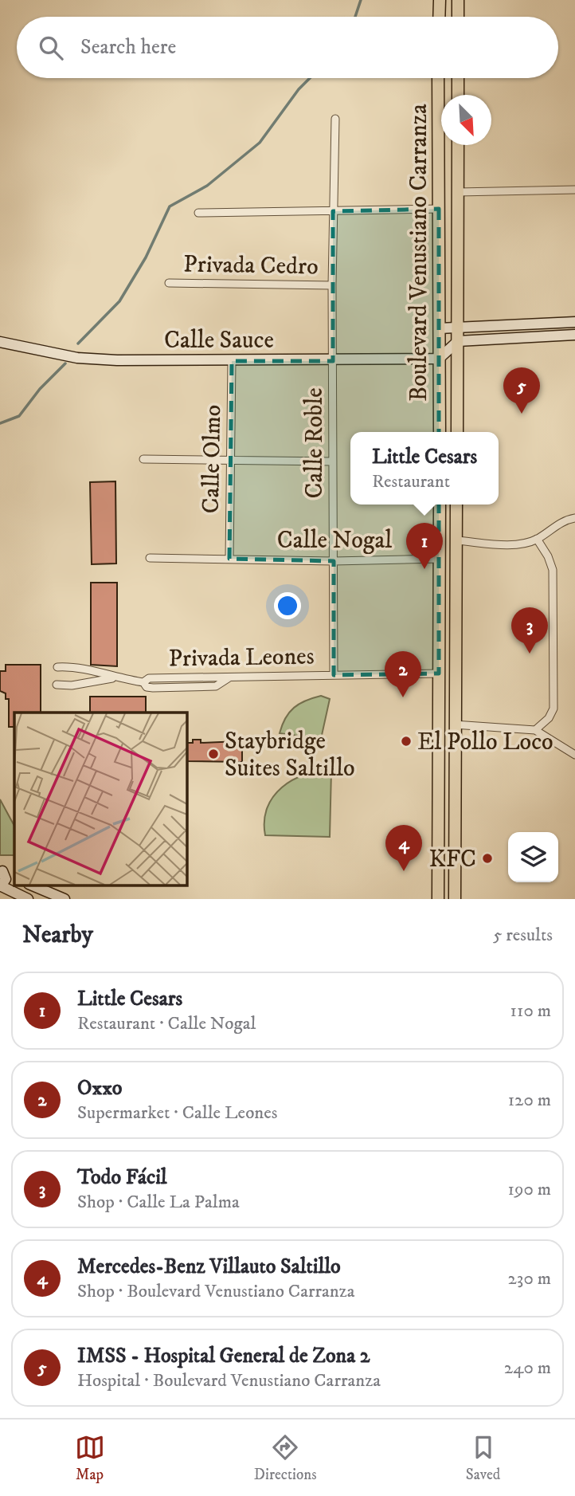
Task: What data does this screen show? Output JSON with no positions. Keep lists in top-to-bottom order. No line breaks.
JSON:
{"streets":{"main road":["Boulevard Venustiano Carranza"],"street":["Privada Cedro","Calle Sauce","Calle Roble","Calle Olmo","Calle Nogal","Privada Leones"]},"crossings":[["Boulevard Venustiano Carranza","Calle Sauce"],["Privada Cedro","Calle Roble"],["Calle Sauce","Calle Roble"],["Calle Sauce","Calle Olmo"],["Calle Roble","Calle Nogal"],["Calle Roble","Privada Leones"],["Calle Olmo","Calle Nogal"]],"places":["El Pollo Loco","Staybridge Suites Saltillo","KFC"],"north":"bottom right","page":{"search":"Search here","pins":["5","1","3","2","4"],"popup":["Little Cesars","Restaurant"],"heading":["Nearby","5 results"],"list":[{"mark":"1","name":"Little Cesars","note":"Restaurant · Calle Nogal","value":"110 m"},{"mark":"2","name":"Oxxo","note":"Supermarket · Calle Leones","value":"120 m"},{"mark":"3","name":"Todo Fácil","note":"Shop · Calle La Palma","value":"190 m"},{"mark":"4","name":"Mercedes-Benz Villauto Saltillo","note":"Shop · Boulevard Venustiano Carranza","value":"230 m"},{"mark":"5","name":"IMSS - Hospital General de Zona 2","note":"Hospital · Boulevard Venustiano Carranza","value":"240 m"}],"nav":["Map","Directions","Saved"]}}
